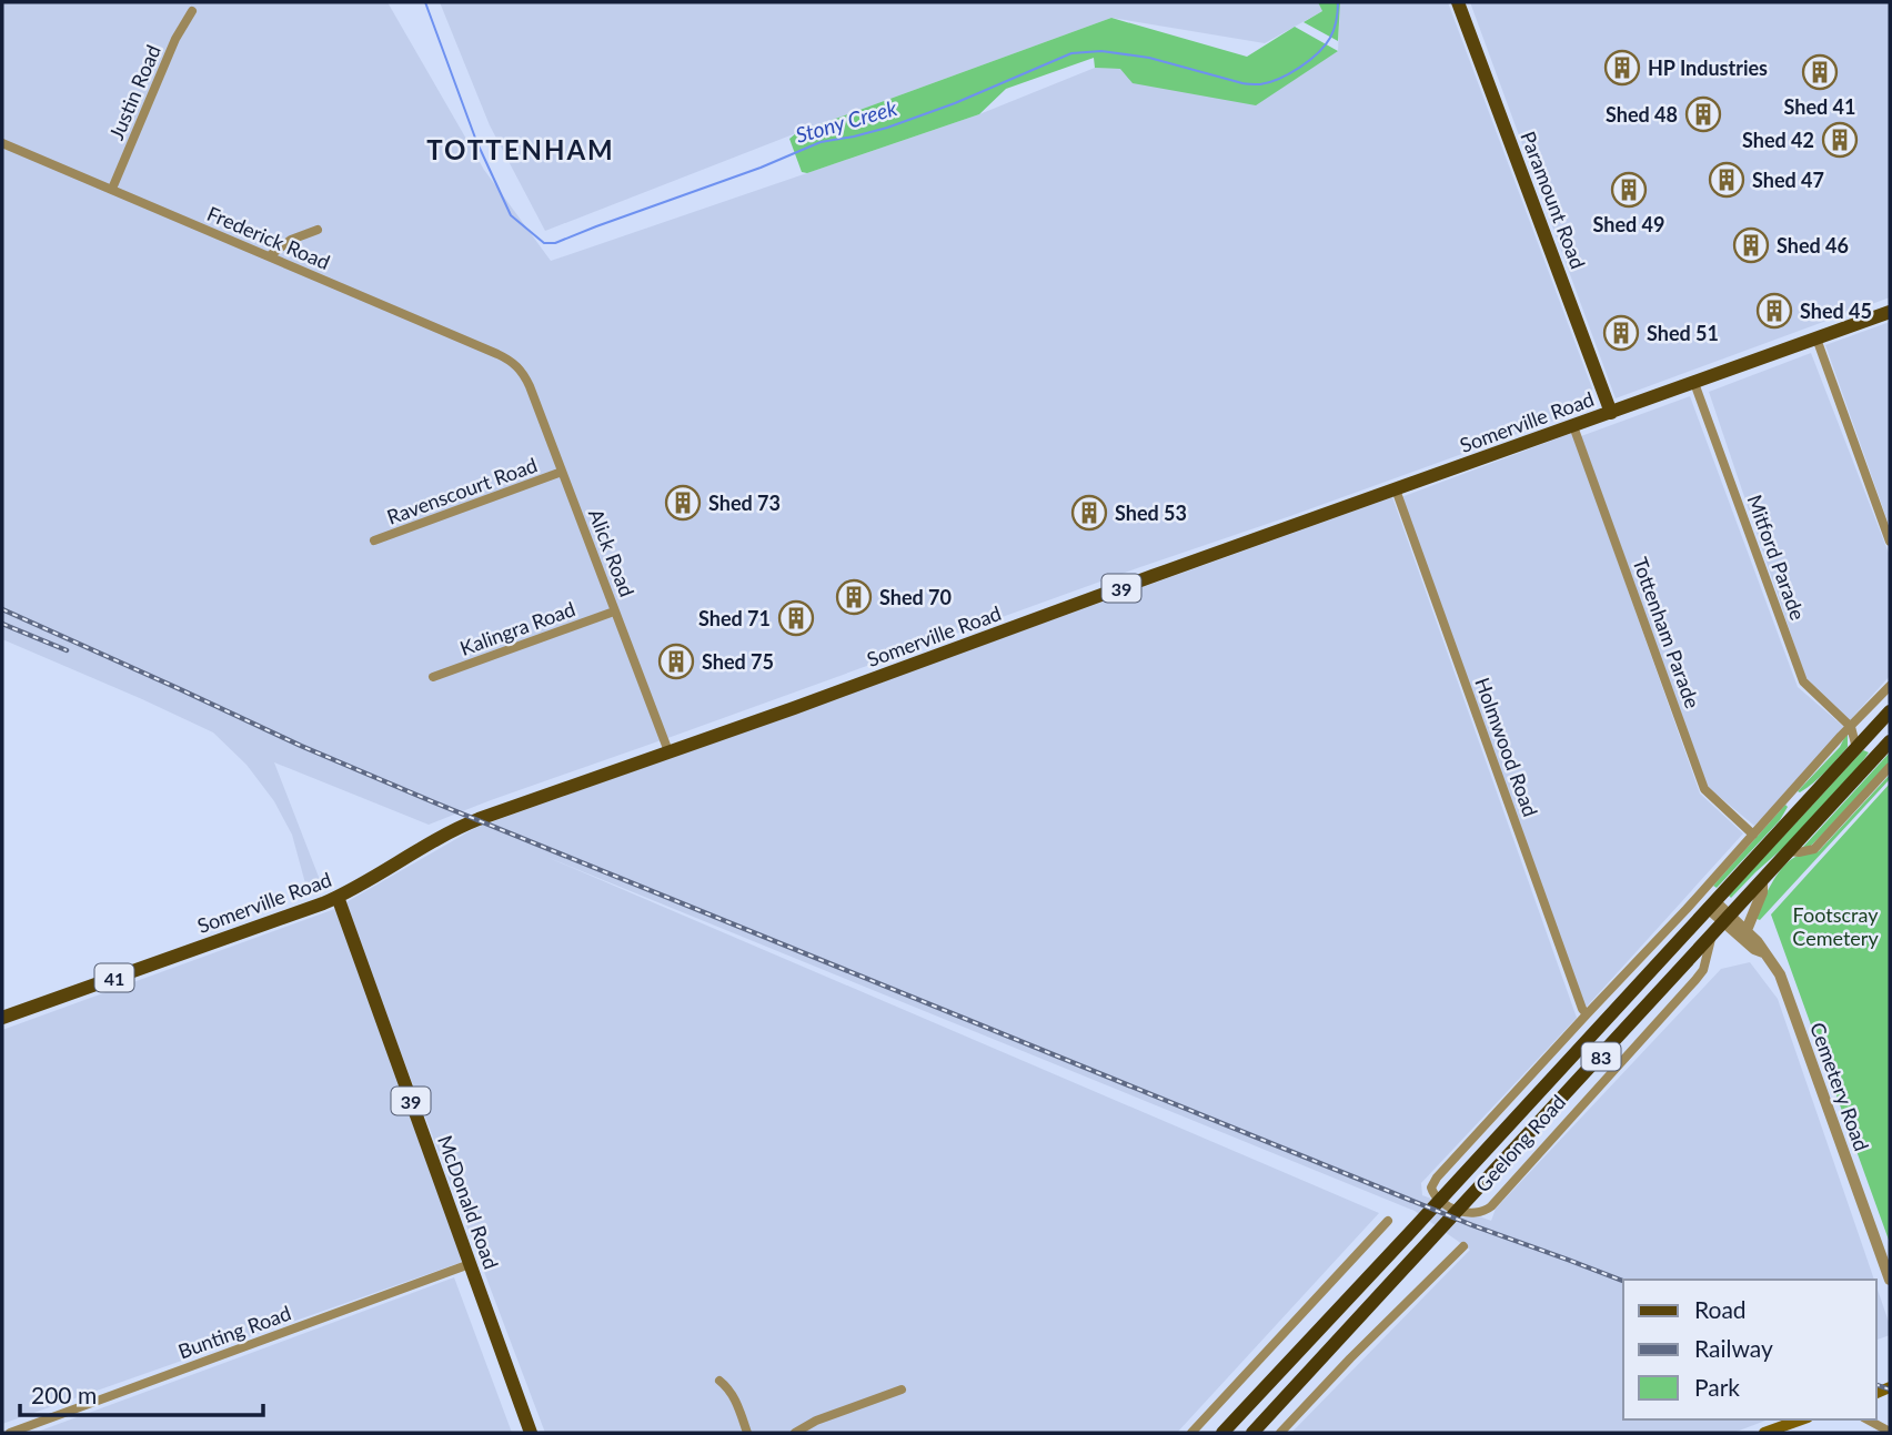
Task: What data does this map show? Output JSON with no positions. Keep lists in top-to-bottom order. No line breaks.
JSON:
{"streets":{"highway":["83","Geelong Road"],"main road":["Paramount Road","Somerville Road","39","41","McDonald Road"],"street":["Justin Road","Frederick Road","Ravenscourt Road","Alick Road","Mitford Parade","Kalingra Road","Tottenham Parade","Holmwood Road","Cemetery Road","Bunting Road"]},"crossings":[["Justin Road","Frederick Road"],["Paramount Road","Somerville Road"],["Frederick Road","Alick Road"],["Somerville Road","Alick Road"],["Somerville Road","Mitford Parade"],["Somerville Road","Tottenham Parade"],["Somerville Road","Holmwood Road"],["Somerville Road","McDonald Road"],["Ravenscourt Road","Alick Road"],["Alick Road","Kalingra Road"],["Mitford Parade","Geelong Road"],["Tottenham Parade","Geelong Road"],["Holmwood Road","Geelong Road"],["Cemetery Road","Geelong Road"],["McDonald Road","Bunting Road"]],"districts":["TOTTENHAM"],"water":["Stony Creek"],"parks":["Footscray Cemetery"],"places":{"building":["HP Industries","Shed 41","Shed 48","Shed 42","Shed 47","Shed 49","Shed 46","Shed 45","Shed 51","Shed 73","Shed 53","Shed 70","Shed 71","Shed 75"]},"legend":["Road","Railway","Park"],"scale_bar":"200 m"}
